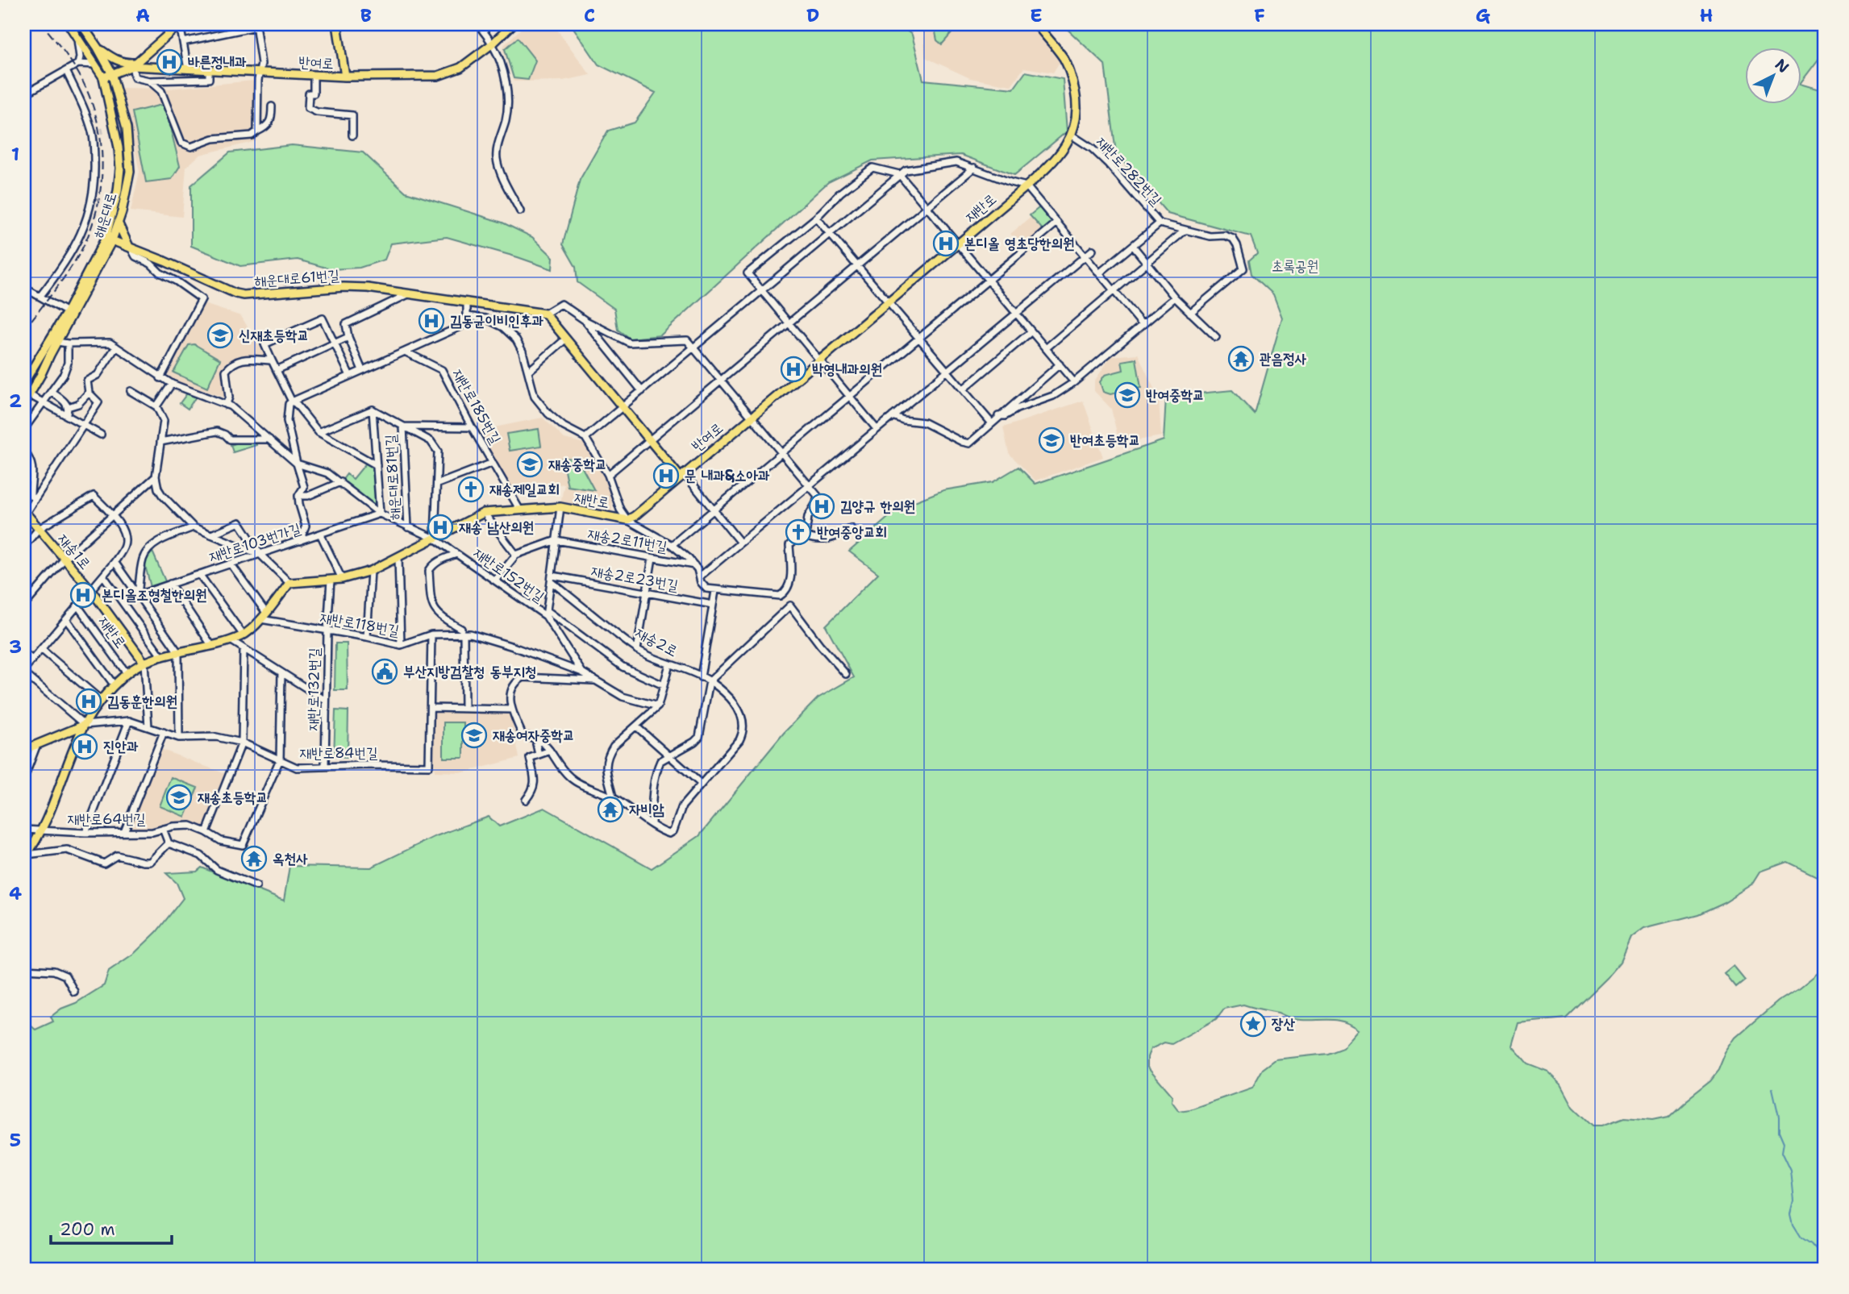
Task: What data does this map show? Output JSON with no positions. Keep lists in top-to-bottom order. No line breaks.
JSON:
{"streets":{"main road":["반여로","재반로","해운대로","해운대로61번길","재송1로"],"street":["재반로282번길","재반로185번길","해운대로81번길","재송2로11번길","재반로103번가길","재반로152번길","재송2로23번길","재반로118번길","재송2로","재반로132번길","재반로84번길","재반로64번길"]},"crossings":[["반여로","재반로"],["반여로","해운대로"],["재반로282번길","재반로"],["재반로","재반로185번길"],["재반로","해운대로81번길"],["재반로","재반로152번길"],["재반로","재반로132번길"],["해운대로","해운대로61번길"],["해운대로","해운대로81번길"],["해운대로81번길","재반로103번가길"],["해운대로81번길","재반로152번길"],["재반로152번길","재반로118번길"],["재송2로23번길","재송2로"],["재반로118번길","재반로132번길"],["재반로132번길","재반로84번길"],["재반로84번길","재반로64번길"]],"parks":["초록공원"],"places":{"hospital":["바른정내과","본디올 영초당한의원","김동균이비인후과","박영내과의원","문 내과&소아과","김양규 한의원","재송 남산의원","본디올조형철한의원","김동훈한의원","진안과"],"school or university":["신재초등학교","반여중학교","반여초등학교","재송중학교","재송여자중학교","재송초등학교"],"temple":["관음정사","자비암","옥천사"],"church":["재송제일교회","반여중앙교회"],"public building":["부산지방검찰청 동부지청"],"place":["장산"]},"scale_bar":"200 m","north":"top right","grid":{"columns":["A","B","C","D","E","F","G","H"],"rows":["1","2","3","4","5"]}}
